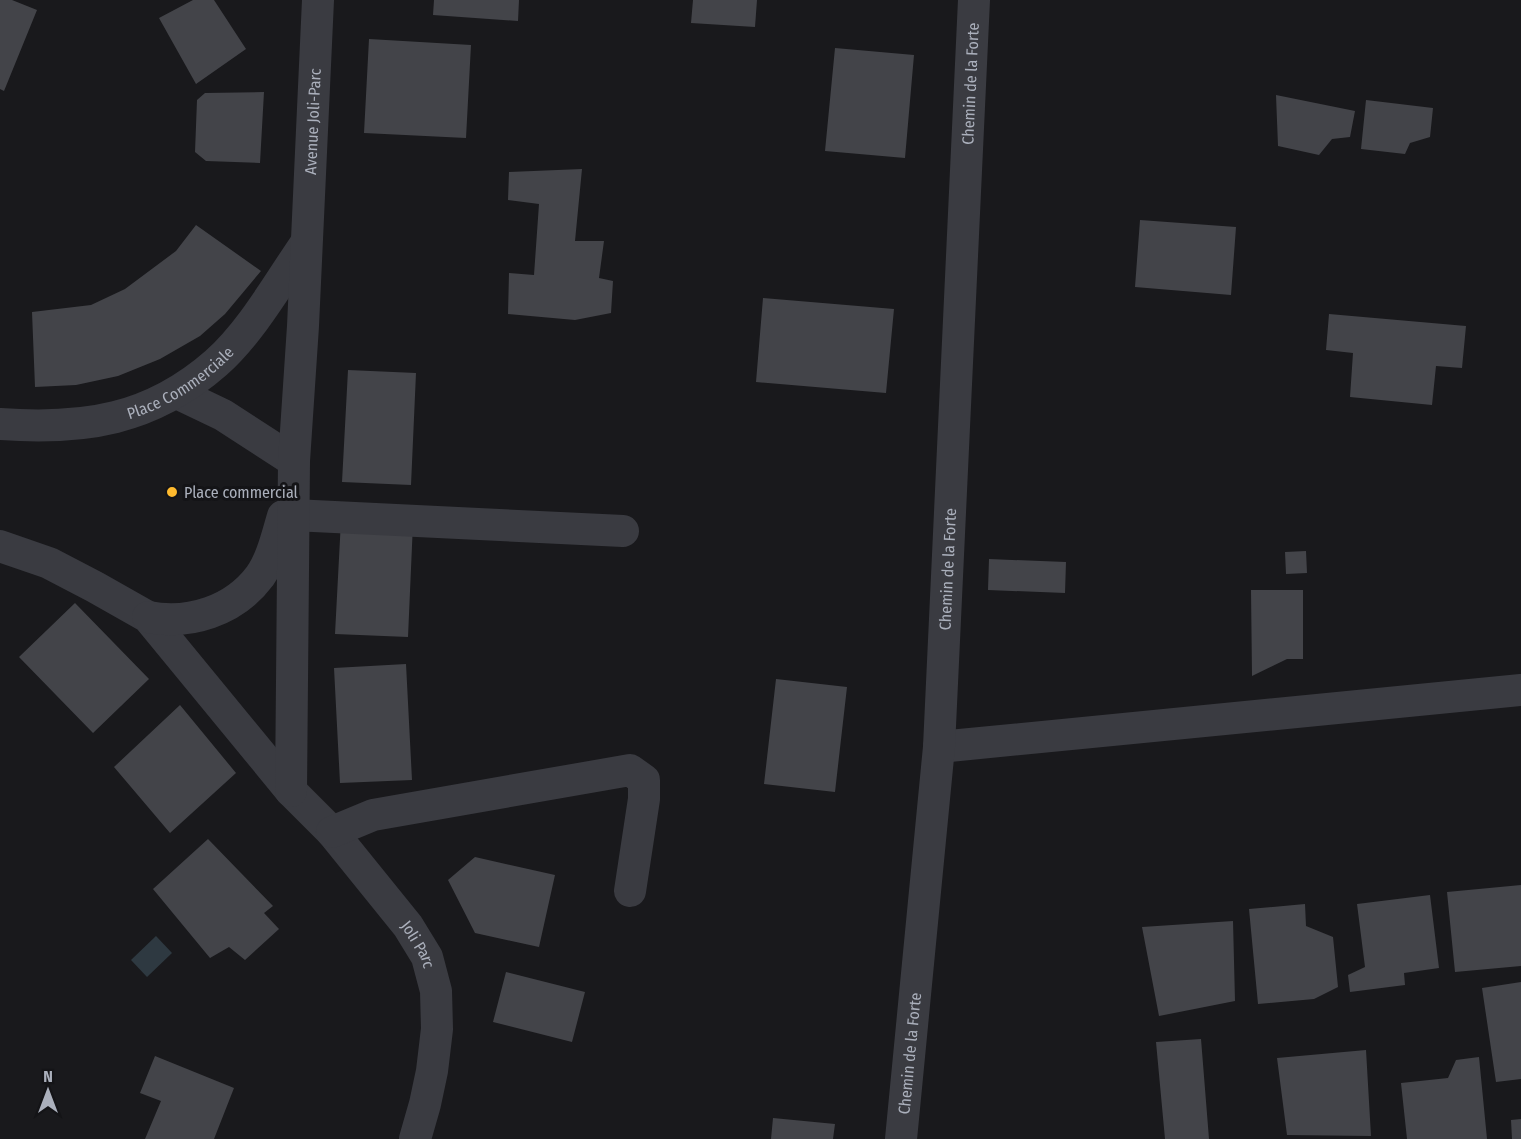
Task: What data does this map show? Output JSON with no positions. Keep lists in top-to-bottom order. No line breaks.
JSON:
{"streets":{"street":["Chemin de la Forte","Avenue Joli-Parc","Place Commerciale","Joli Parc"]},"crossings":[["Avenue Joli-Parc","Place Commerciale"]],"places":["Place commercial"],"north":"top"}
